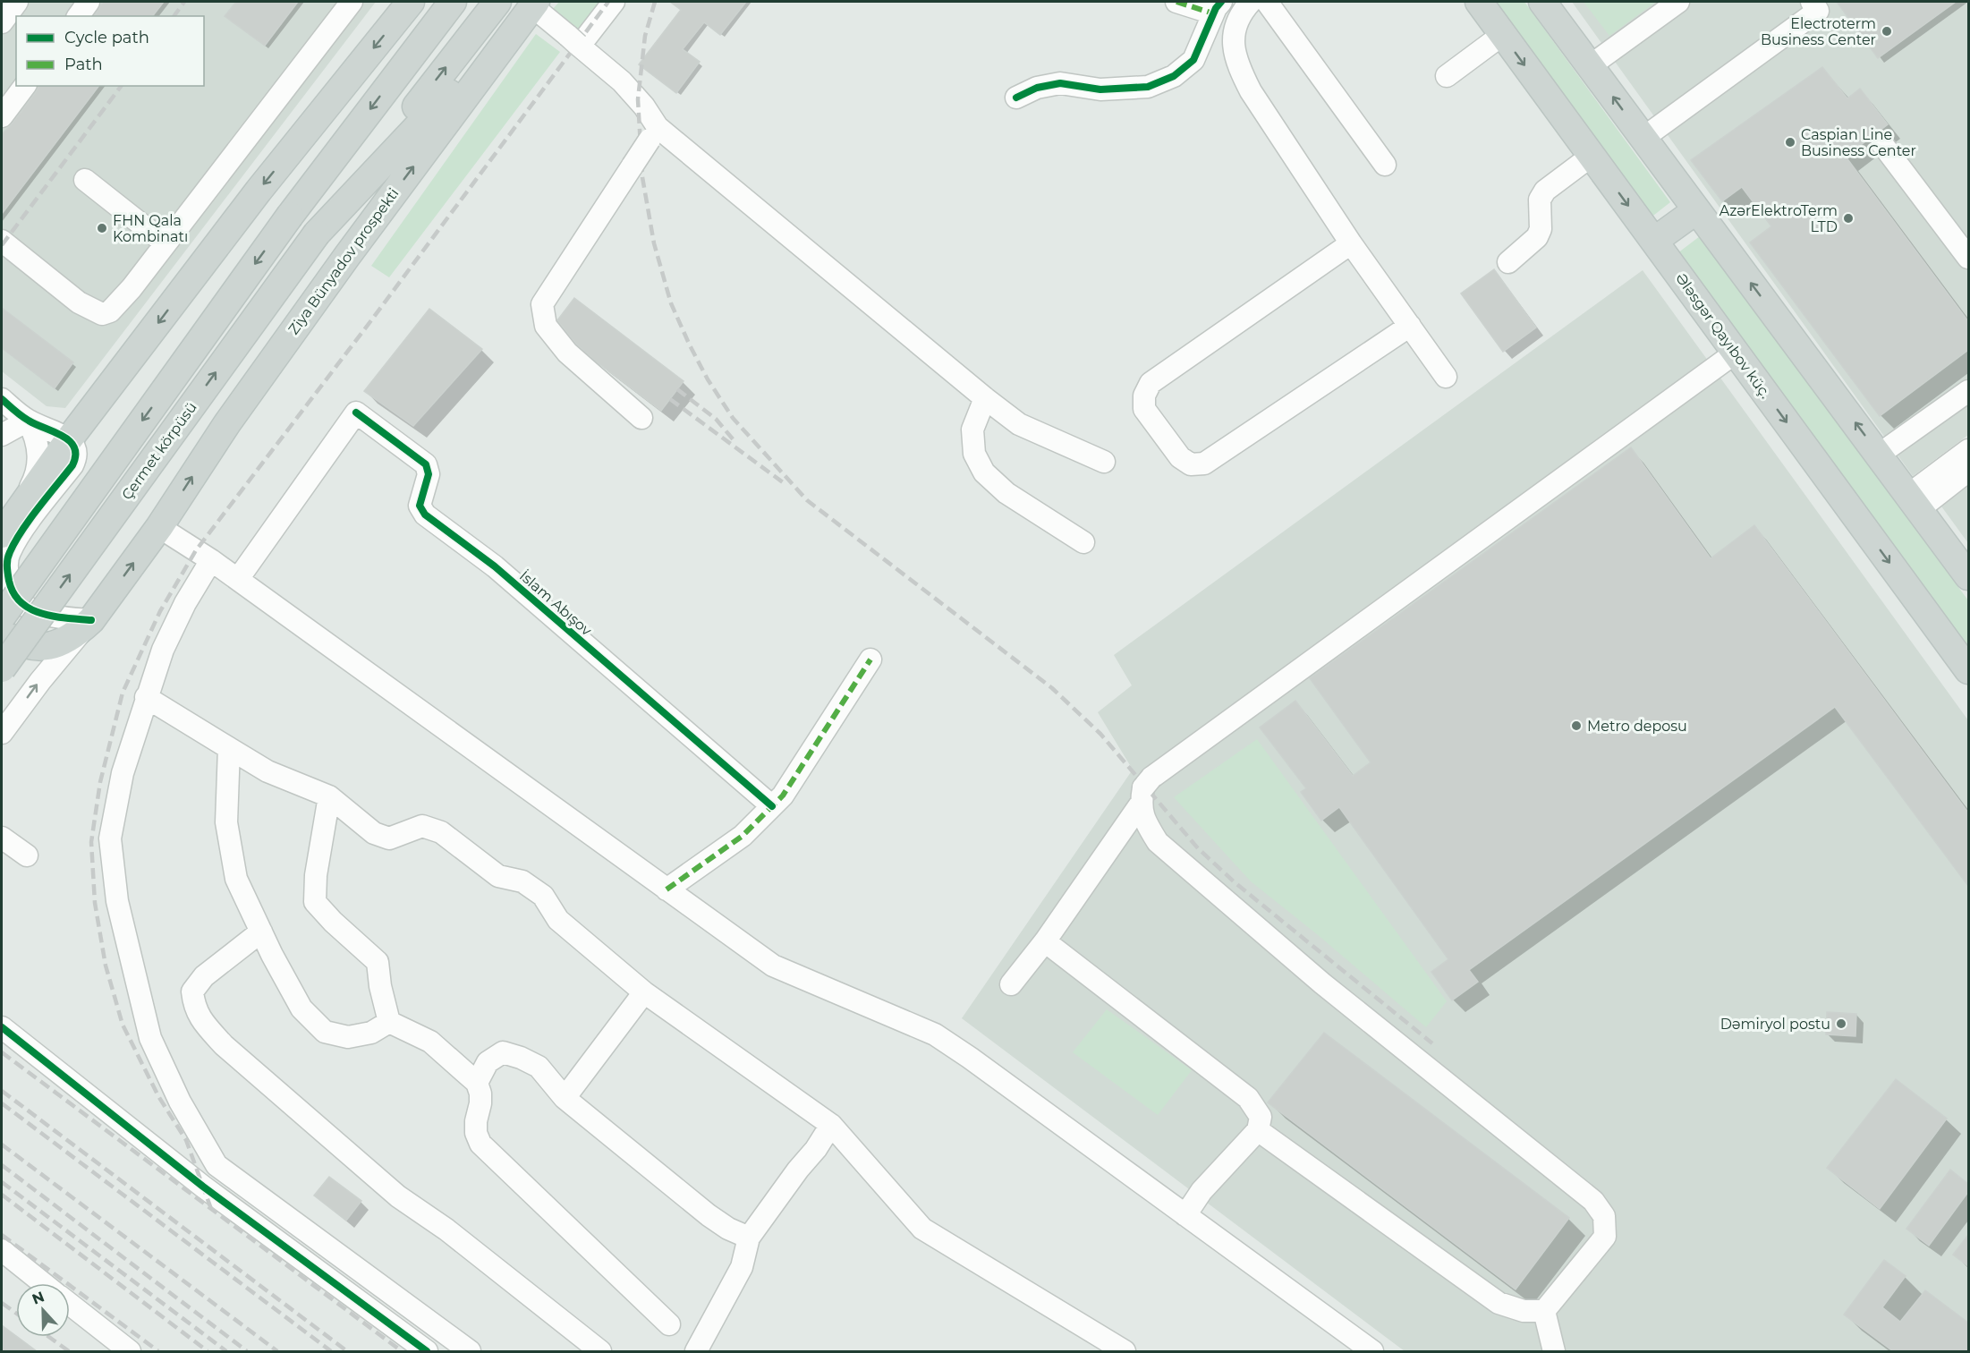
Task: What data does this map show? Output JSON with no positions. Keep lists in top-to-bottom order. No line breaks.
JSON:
{"streets":{"main road":["Ziya Bünyadov prospekti","Ələsgər Qayıbov küç.","Çermet körpüsü"],"street":["İslam Abışov"]},"places":["Electroterm Business Center","Caspian Line Business Center","AzərElektroTerm LTD","FHN Qala Kombinatı","Metro deposu","Dəmiryol postu"],"legend":["Cycle path","Path"],"north":"top"}
